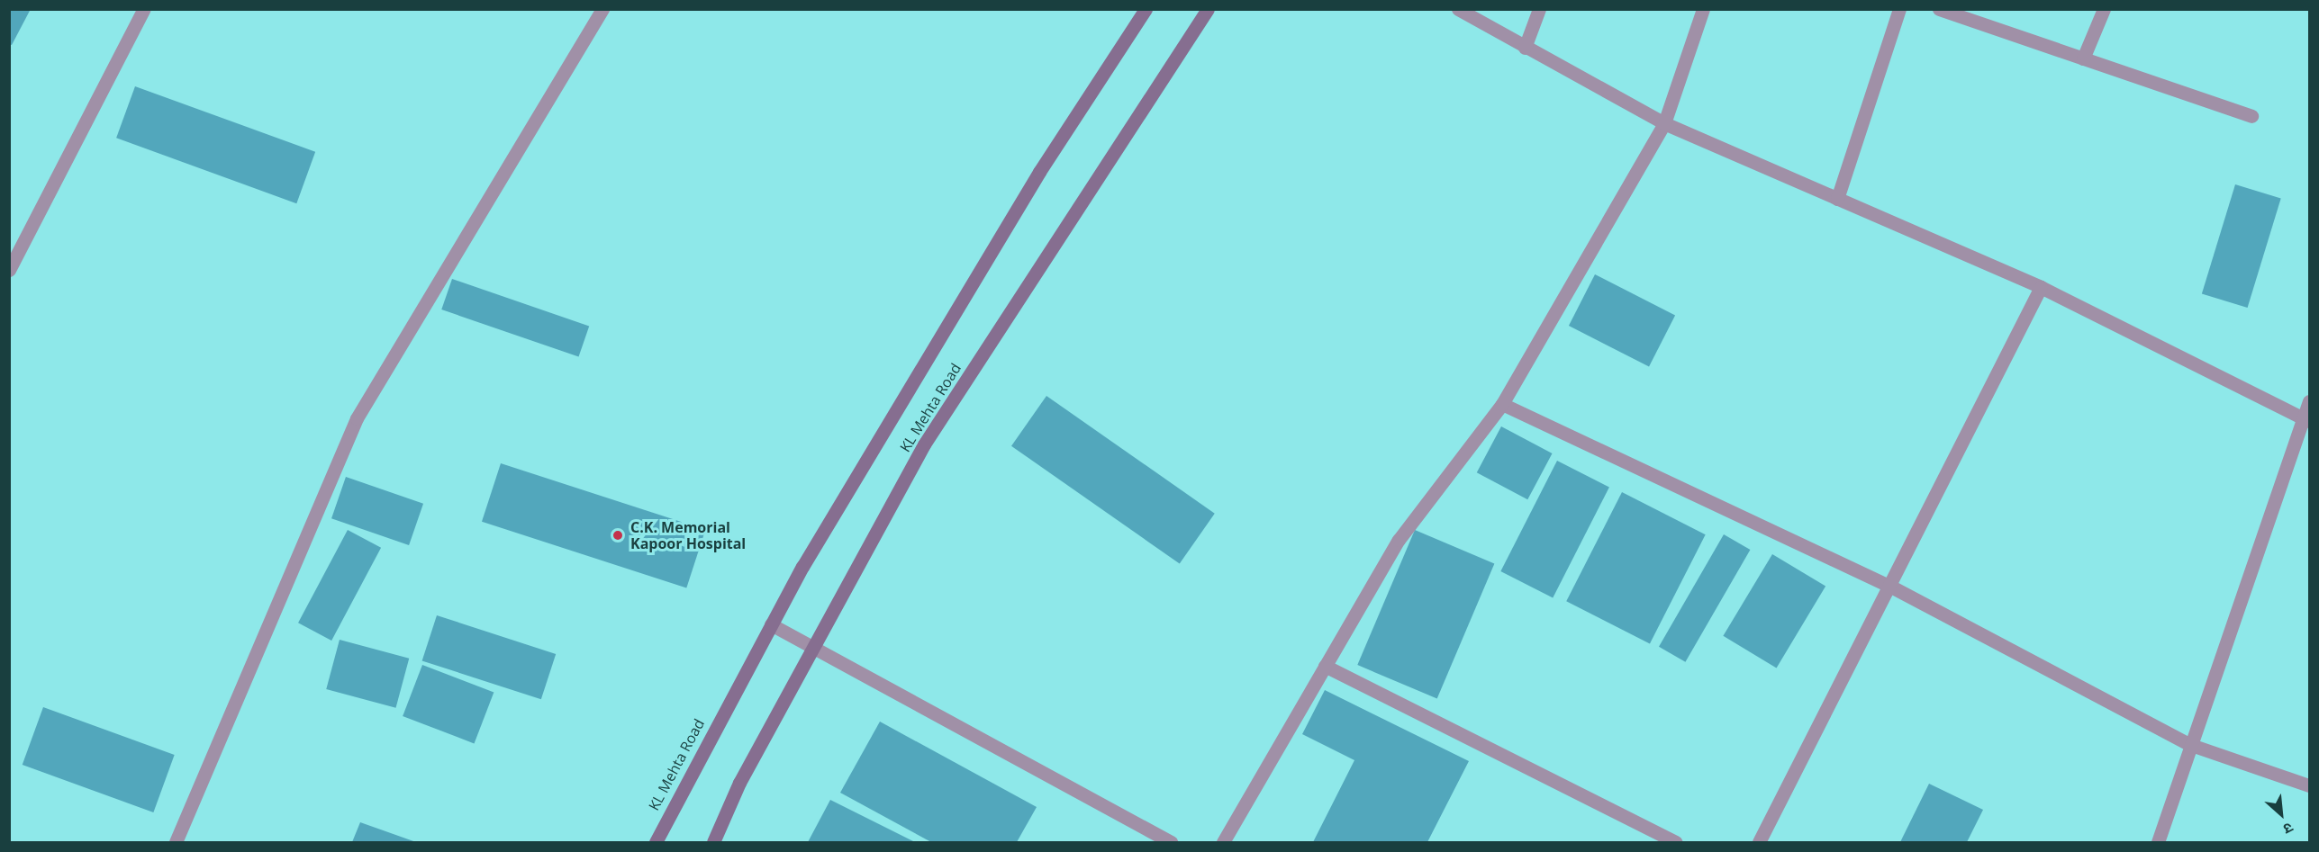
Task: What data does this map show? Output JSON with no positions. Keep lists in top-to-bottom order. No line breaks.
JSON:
{"streets":{"street":["KL Mehta Road"]},"places":["C.K. Memorial Kapoor Hospital"],"north":"bottom right"}
